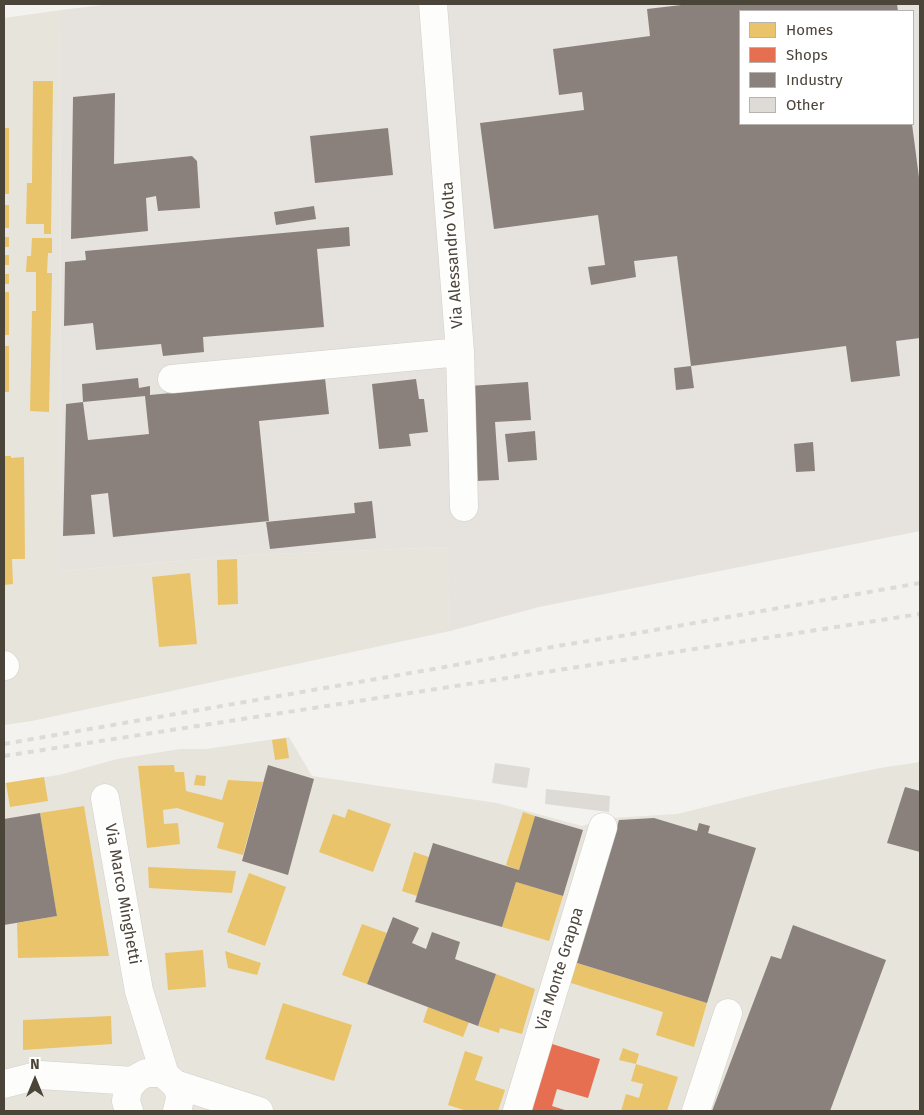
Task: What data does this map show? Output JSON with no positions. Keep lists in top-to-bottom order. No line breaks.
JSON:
{"streets":{"street":["Via Alessandro Volta","Via Marco Minghetti","Via Monte Grappa"]},"legend":["Homes","Shops","Industry","Other"],"north":"top"}
